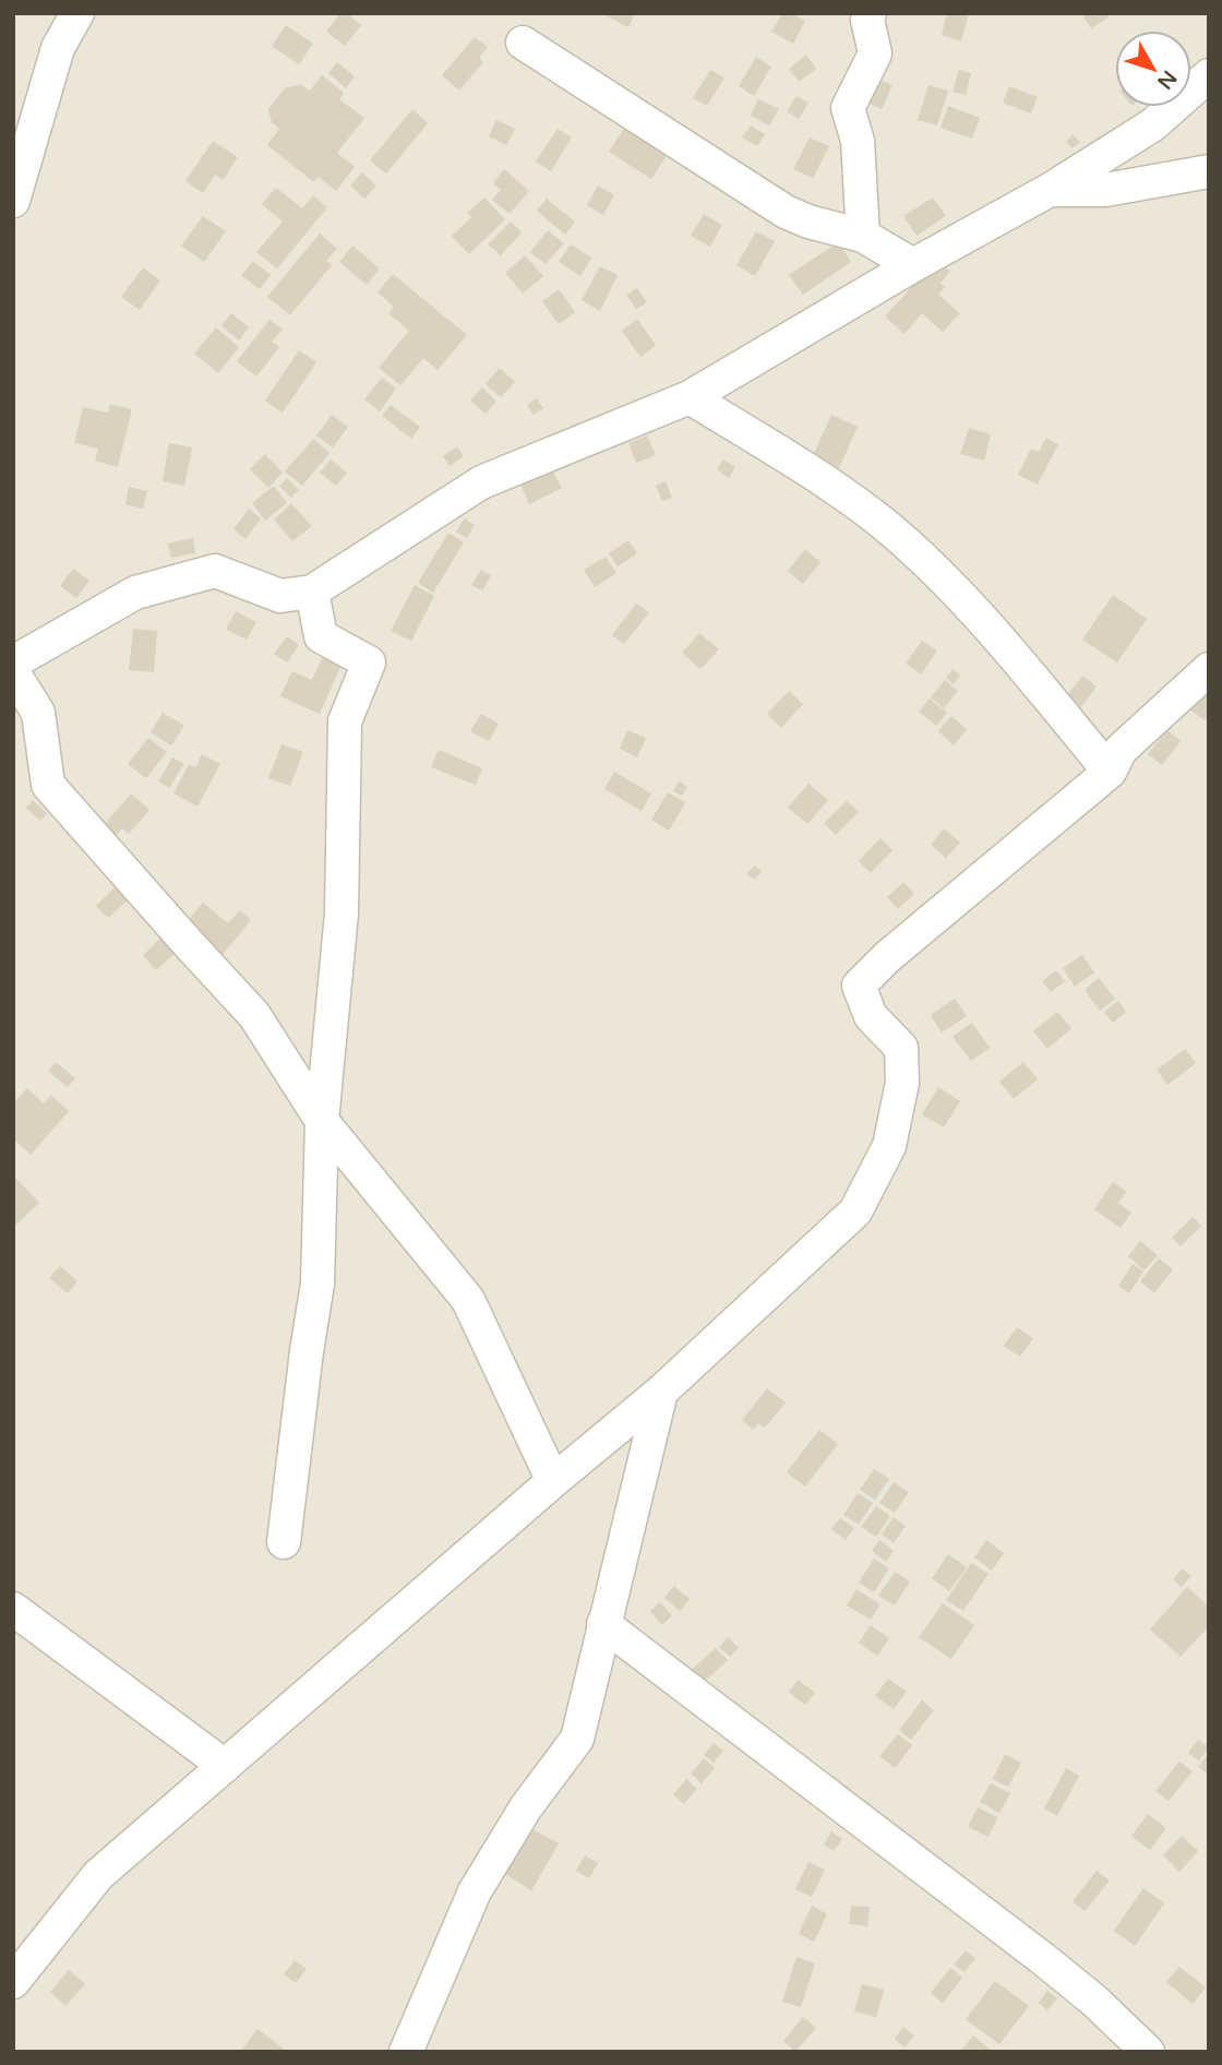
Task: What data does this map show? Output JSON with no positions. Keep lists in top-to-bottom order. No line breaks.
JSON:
{"north":"bottom right"}
